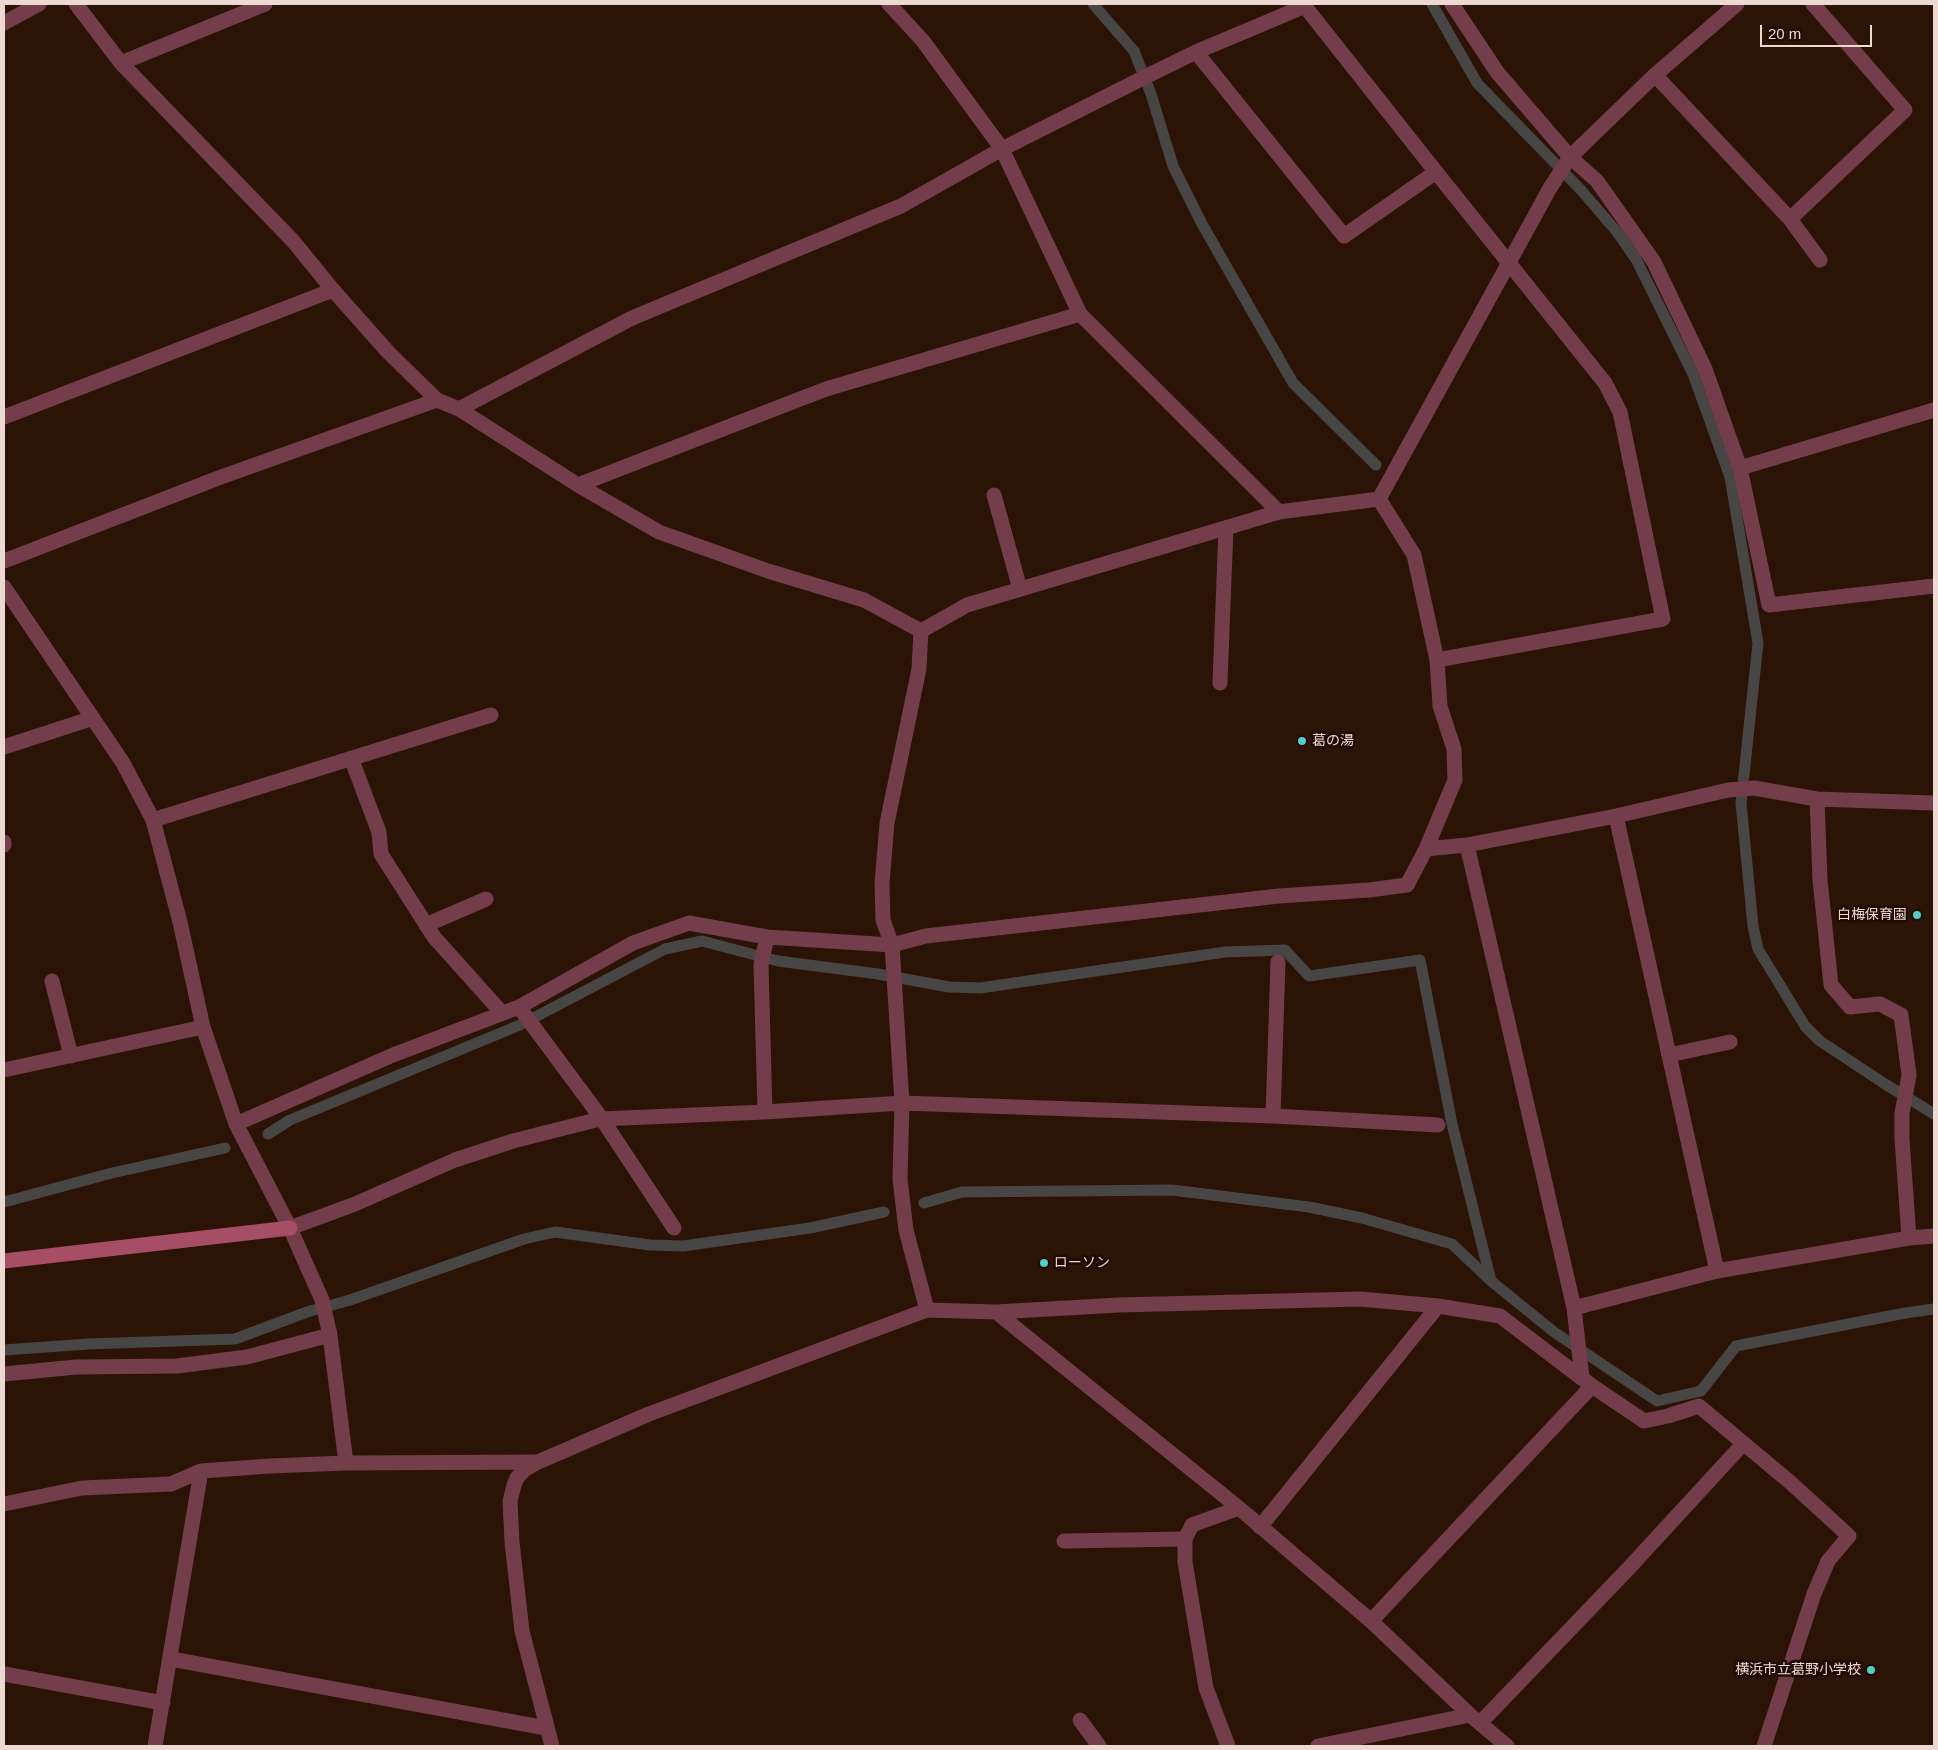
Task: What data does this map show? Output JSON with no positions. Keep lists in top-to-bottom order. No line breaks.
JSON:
{"places":["葛の湯","白梅保育園","ローソン","横浜市立葛野小学校"],"scale_bar":"20 m"}
